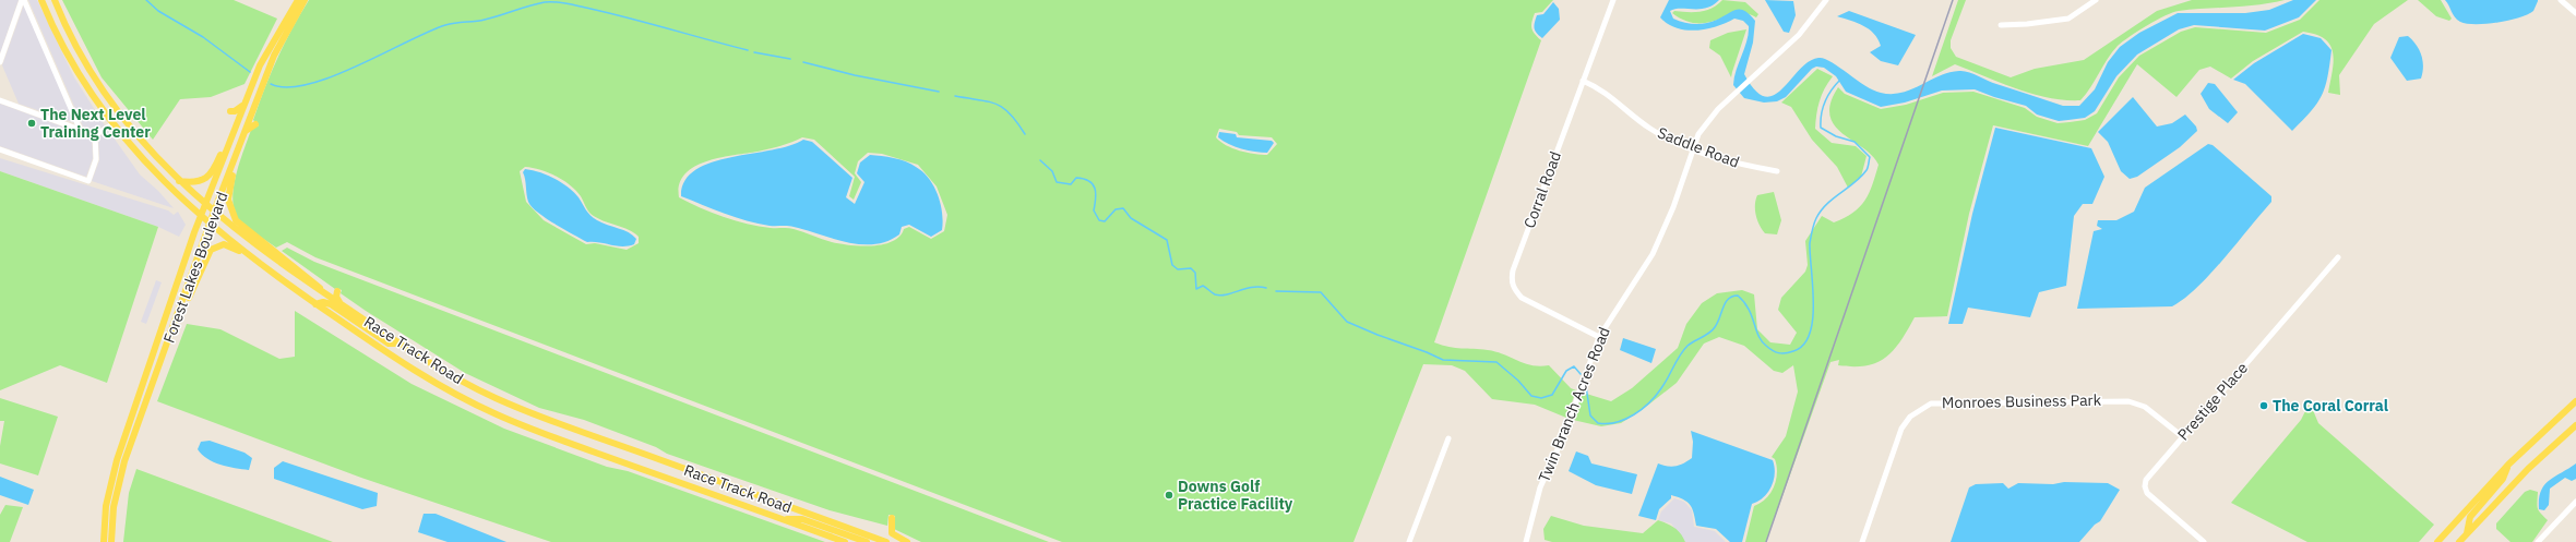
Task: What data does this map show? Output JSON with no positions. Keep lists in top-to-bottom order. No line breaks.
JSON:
{"streets":{"main road":["Forest Lakes Boulevard","Race Track Road"],"street":["Saddle Road","Corral Road","Monroes Business Park","Prestige Place","Twin Branch Acres Road"]},"crossings":[["Saddle Road","Corral Road"],["Saddle Road","Twin Branch Acres Road"],["Corral Road","Twin Branch Acres Road"],["Forest Lakes Boulevard","Race Track Road"],["Monroes Business Park","Prestige Place"]],"places":["The Next Level Training Center","The Coral Corral","Downs Golf Practice Facility"]}
